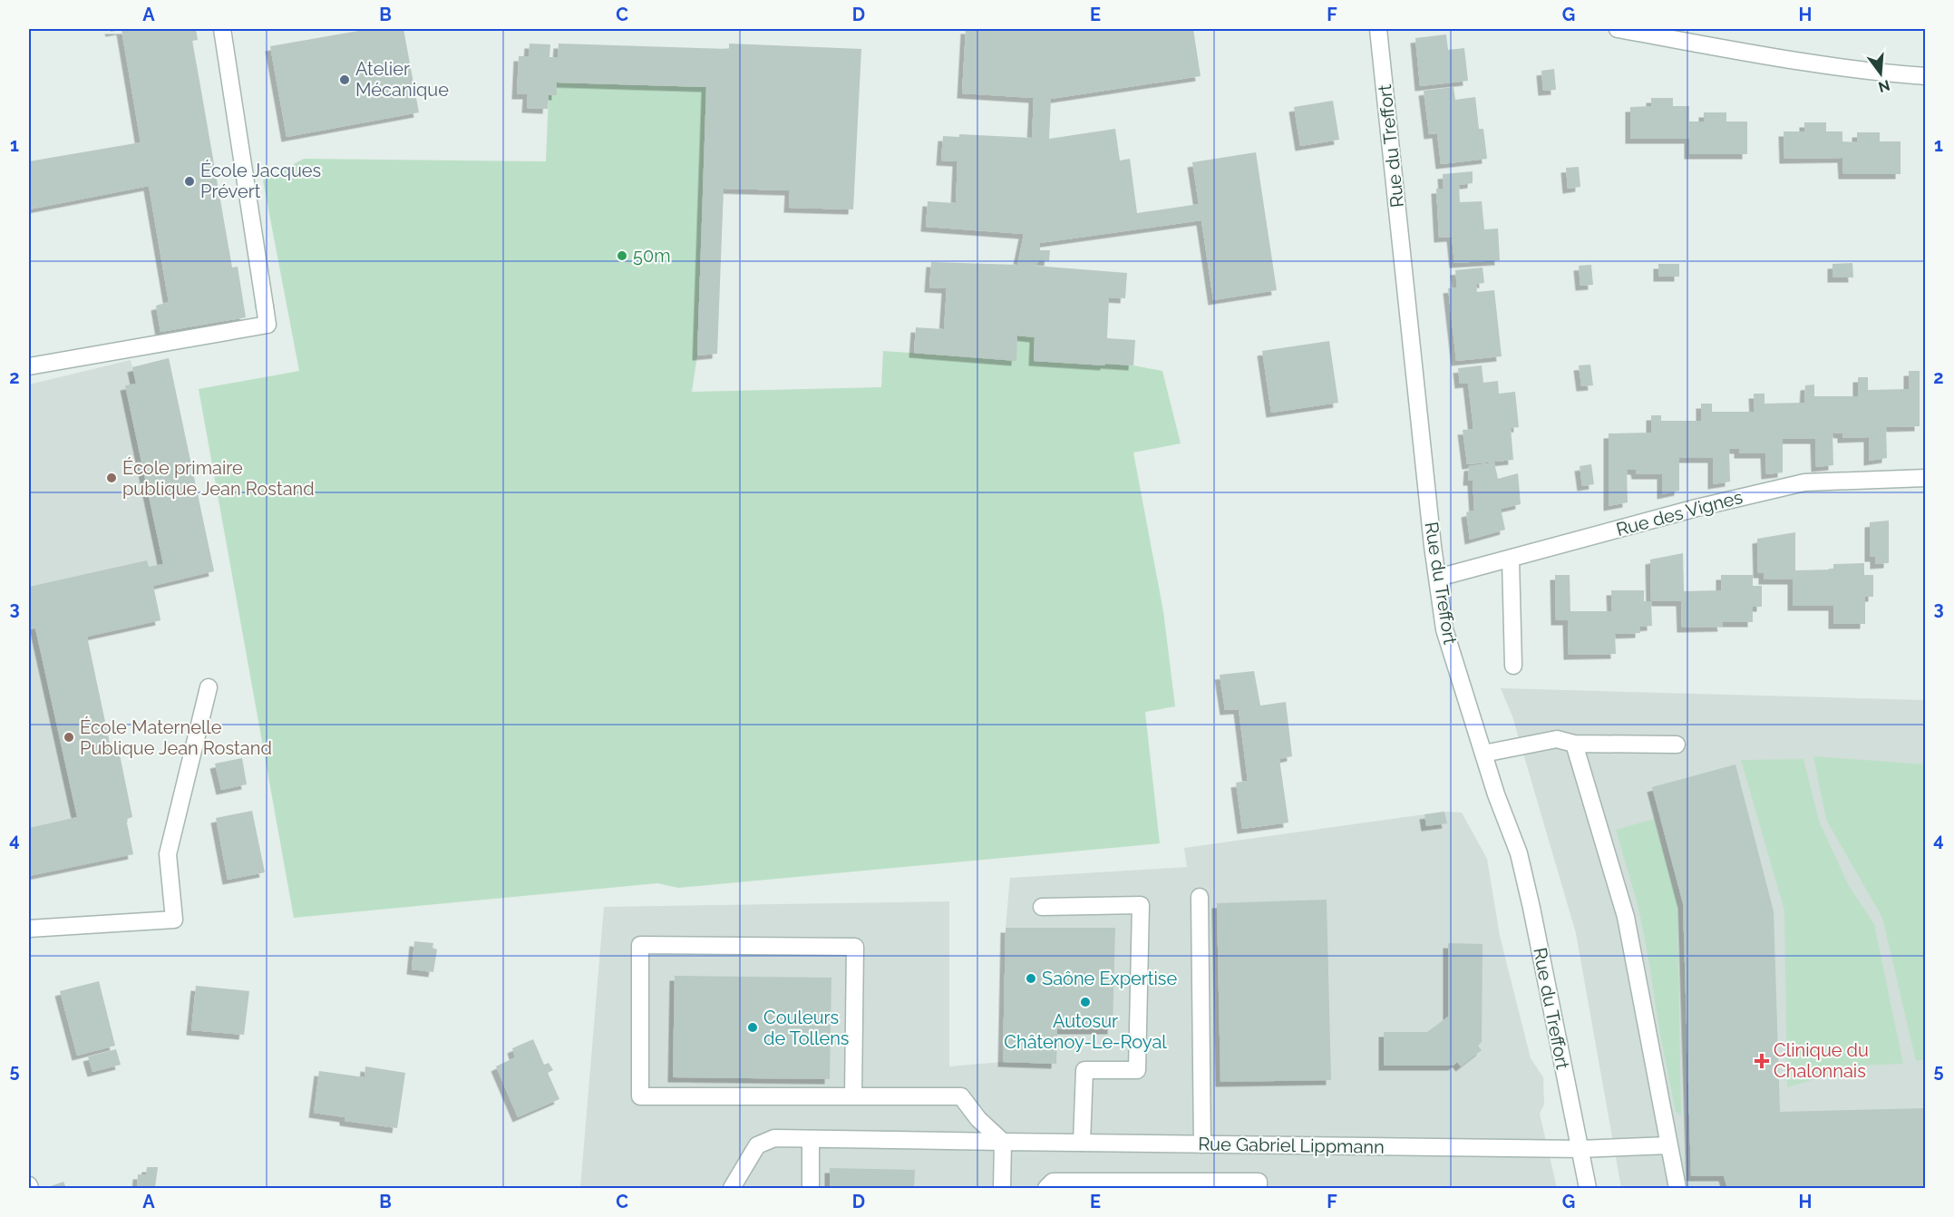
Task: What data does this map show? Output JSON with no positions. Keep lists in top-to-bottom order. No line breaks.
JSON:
{"streets":{"street":["Rue du Treffort","Rue des Vignes","Rue Gabriel Lippmann"]},"crossings":[["Rue du Treffort","Rue des Vignes"],["Rue du Treffort","Rue Gabriel Lippmann"]],"places":{"other":["Atelier Mécanique","École Jacques Prévert","50m","École primaire publique Jean Rostand","École Maternelle Publique Jean Rostand","Saône Expertise","Autosur Châtenoy-Le-Royal","Couleurs de Tollens"],"health":["Clinique du Chalonnais"]},"north":"bottom","grid":{"columns":["A","B","C","D","E","F","G","H"],"rows":["1","2","3","4","5"]}}
